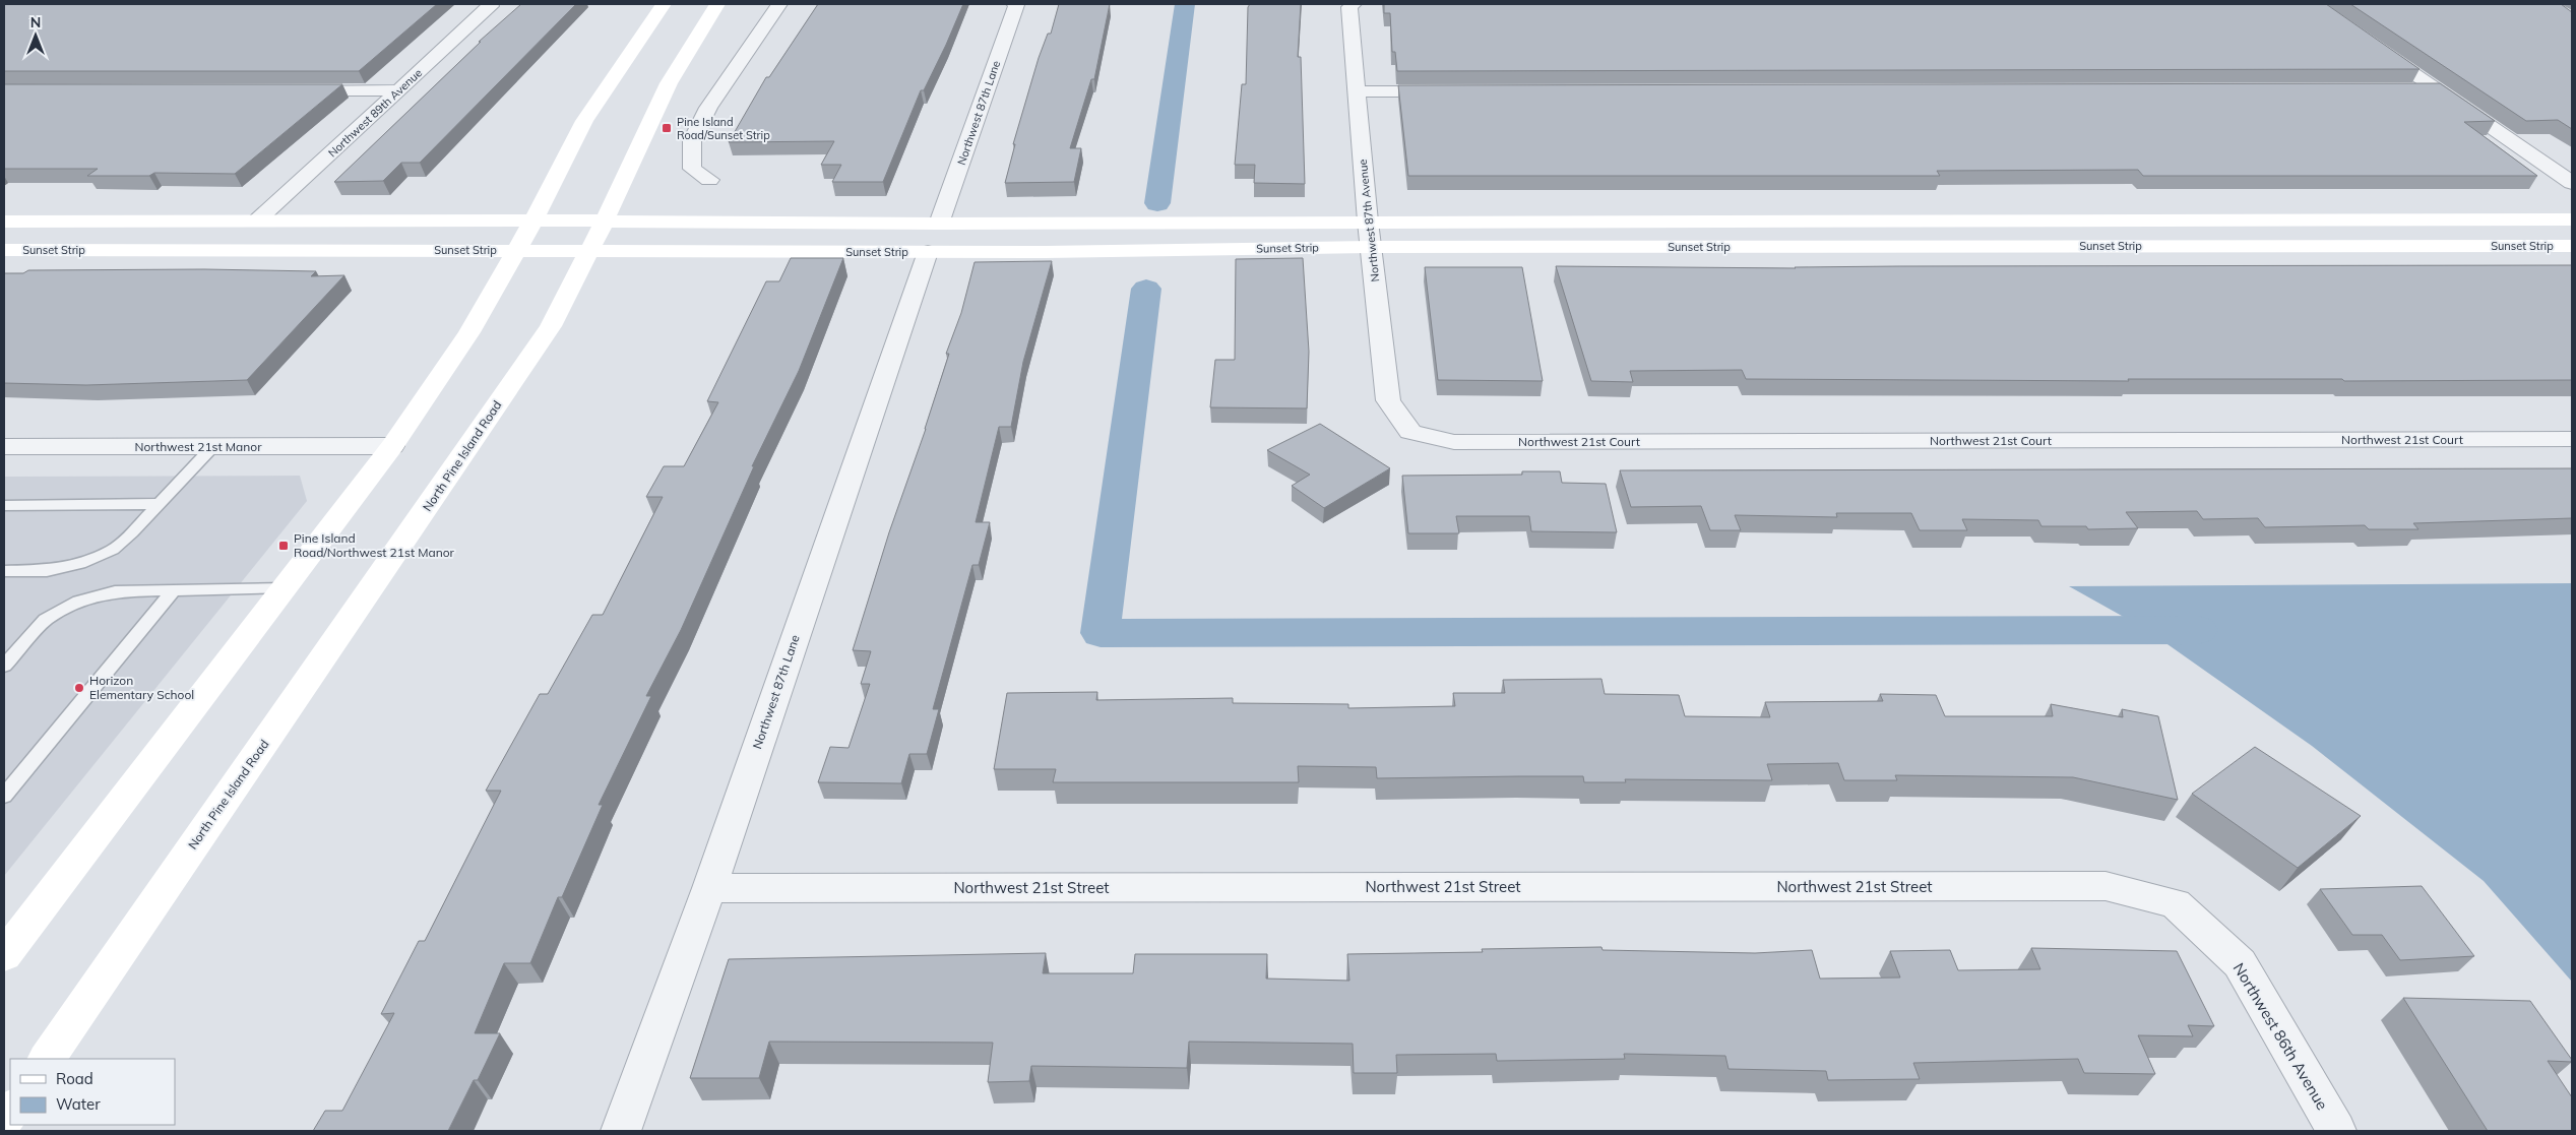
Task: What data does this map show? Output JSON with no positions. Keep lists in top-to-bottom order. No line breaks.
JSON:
{"streets":{"street":["Northwest 89th Avenue","Northwest 87th Lane","Northwest 87th Avenue","Sunset Strip","Northwest 21st Court","Northwest 21st Manor","North Pine Island Road","Northwest 21st Street","Northwest 86th Avenue"]},"crossings":[["Northwest 89th Avenue","Sunset Strip"],["Northwest 87th Lane","Sunset Strip"],["Northwest 87th Lane","Northwest 21st Street"],["Northwest 87th Avenue","Sunset Strip"],["Northwest 87th Avenue","Northwest 21st Court"],["Sunset Strip","North Pine Island Road"],["Northwest 21st Street","Northwest 86th Avenue"]],"places":{"transit":["Pine Island Road/Sunset Strip","Pine Island Road/Northwest 21st Manor"],"other":["Horizon Elementary School"]},"legend":["Road","Water"],"north":"top"}
